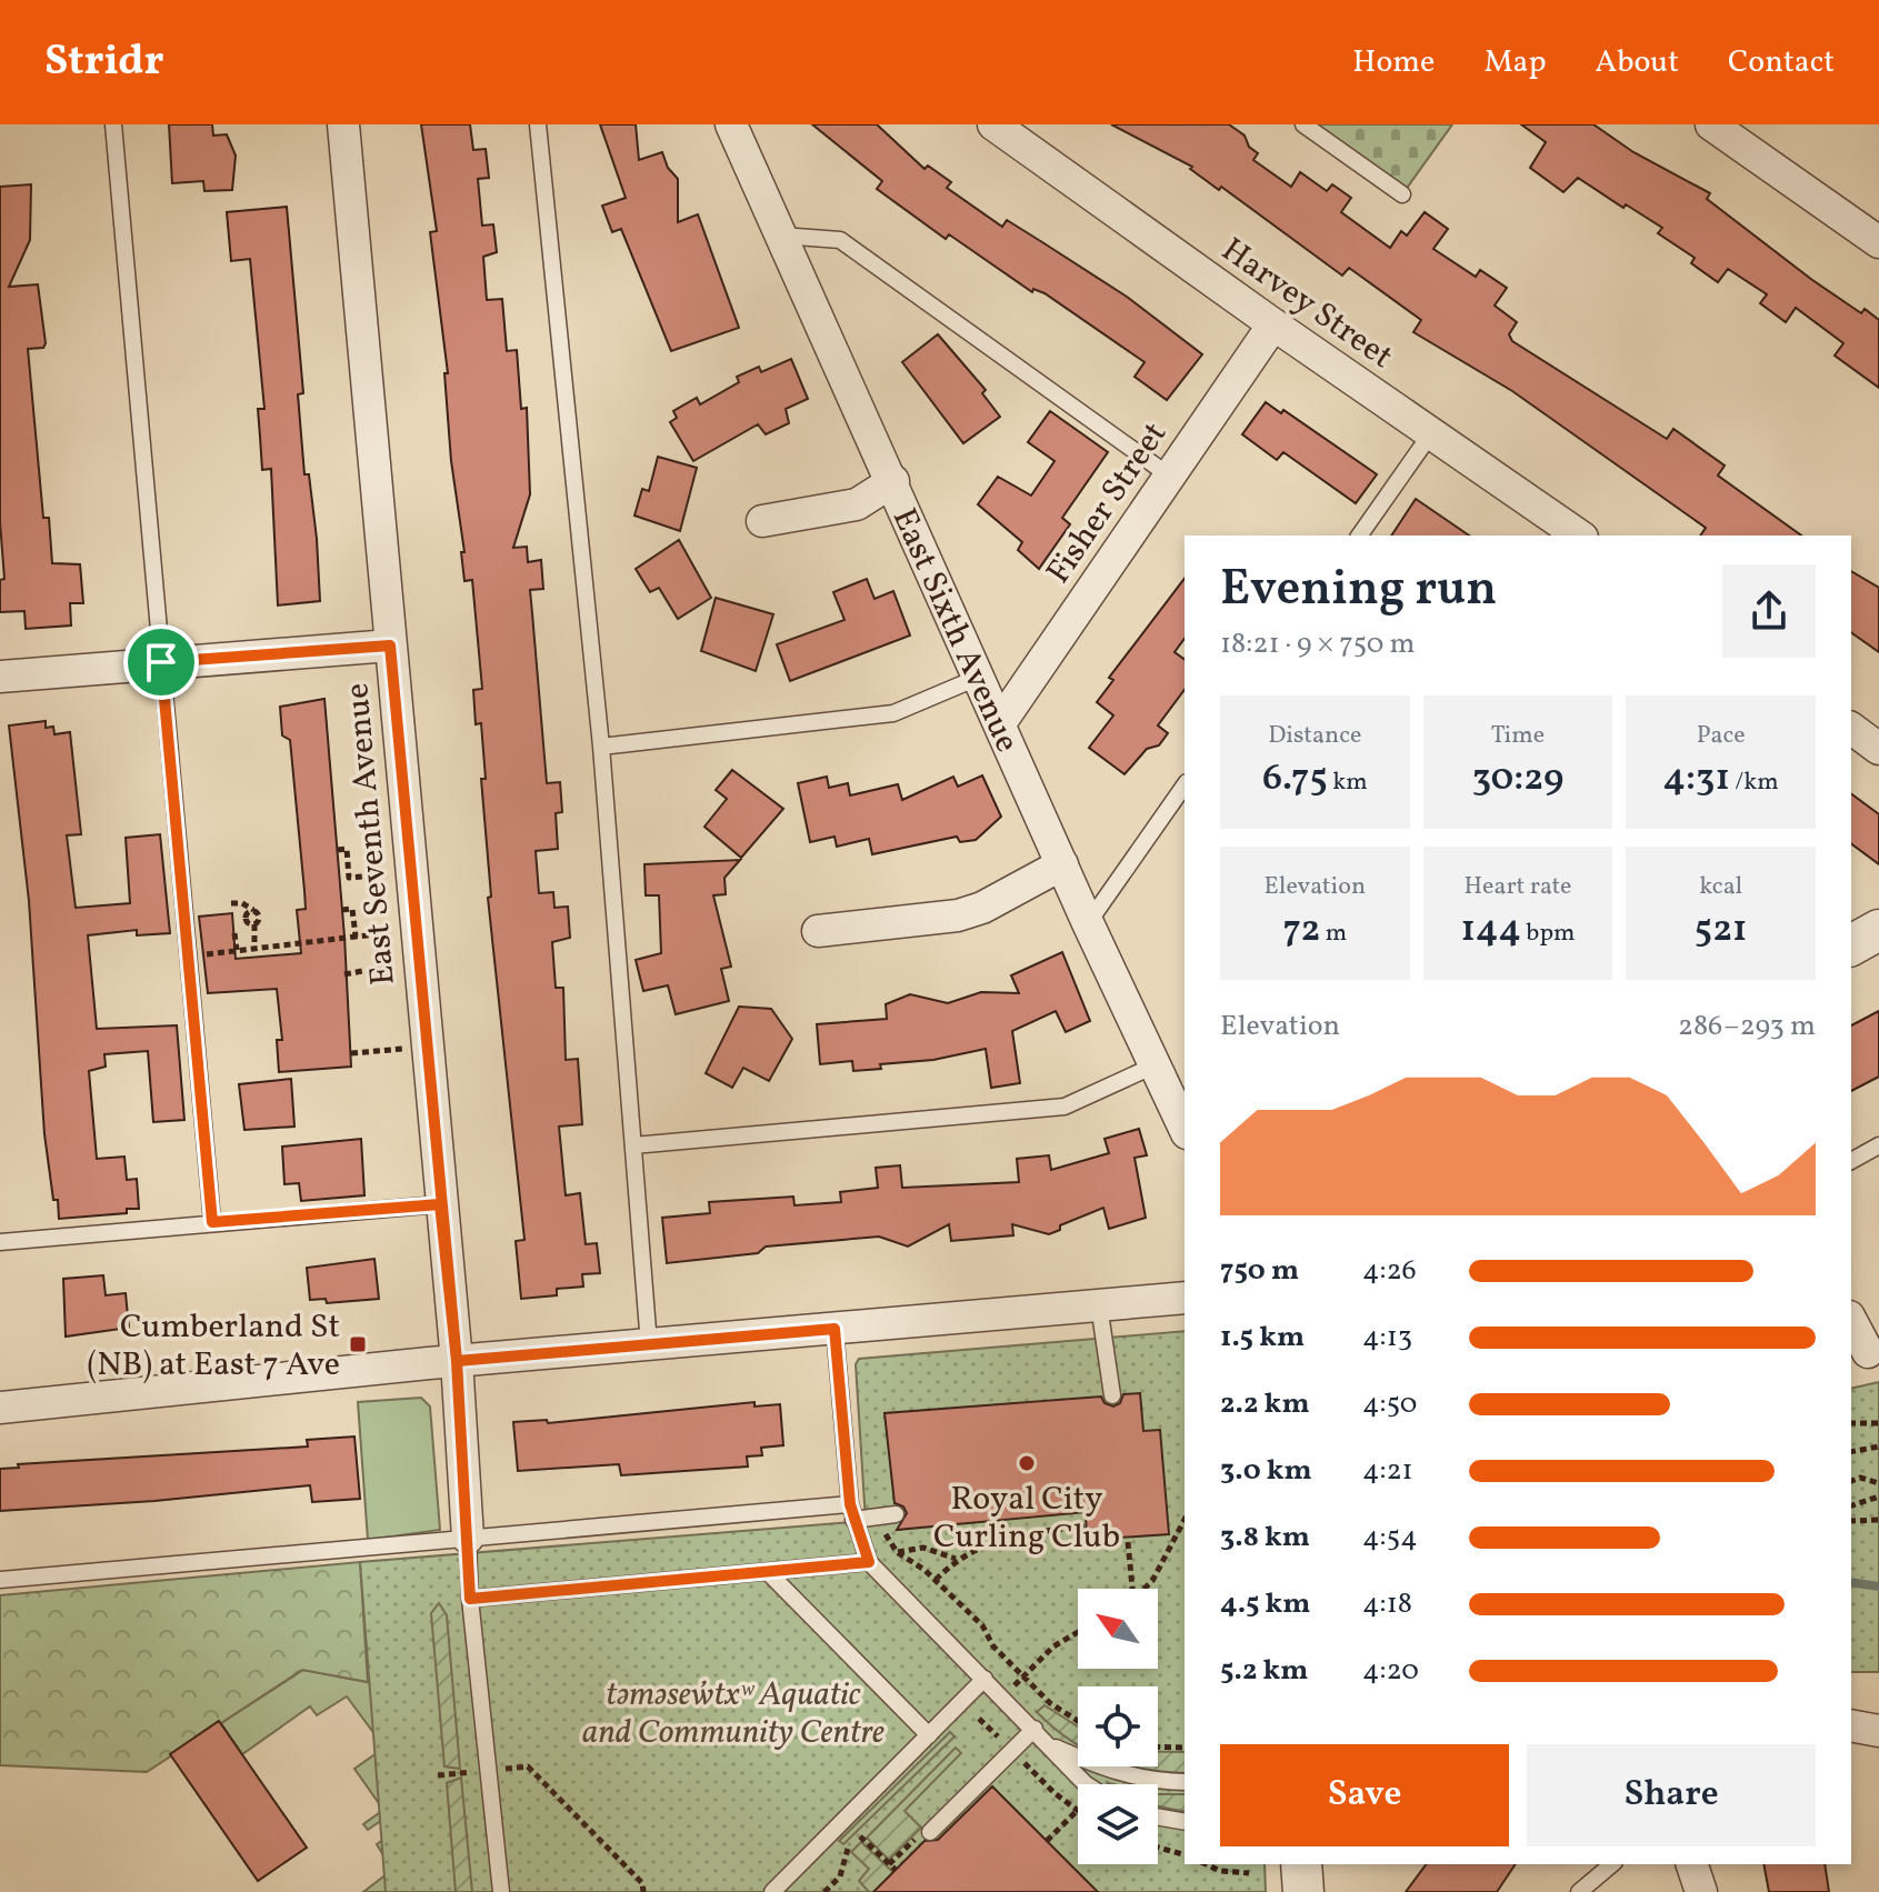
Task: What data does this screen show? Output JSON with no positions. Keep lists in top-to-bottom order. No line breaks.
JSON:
{"streets":{"street":["Harvey Street","Fisher Street","East Sixth Avenue","East Seventh Avenue"]},"crossings":[["Harvey Street","Fisher Street"],["Fisher Street","East Sixth Avenue"]],"parks":["təməsew̓txʷ Aquatic and Community Centre"],"places":{"transit":["Cumberland St (NB) at East 7 Ave"],"other":["Royal City Curling Club"]},"north":"top left","page":{"header":"Stridr","nav":["Home","Map","About","Contact"],"heading":["Evening run","18:21 · 9 × 750 m"],"stats":[["Distance","6.75 km"],["Time","30:29"],["Pace","4:31 /km"],["Elevation","72 m"],["Heart rate","144 bpm"],["kcal","521"]],"chart":["Elevation","286–293 m"],"list":[{"name":"750 m","note":"4:26"},{"name":"1.5 km","note":"4:13"},{"name":"2.2 km","note":"4:50"},{"name":"3.0 km","note":"4:21"},{"name":"3.8 km","note":"4:54"},{"name":"4.5 km","note":"4:18"},{"name":"5.2 km","note":"4:20"}],"buttons":["Save","Share"]}}
